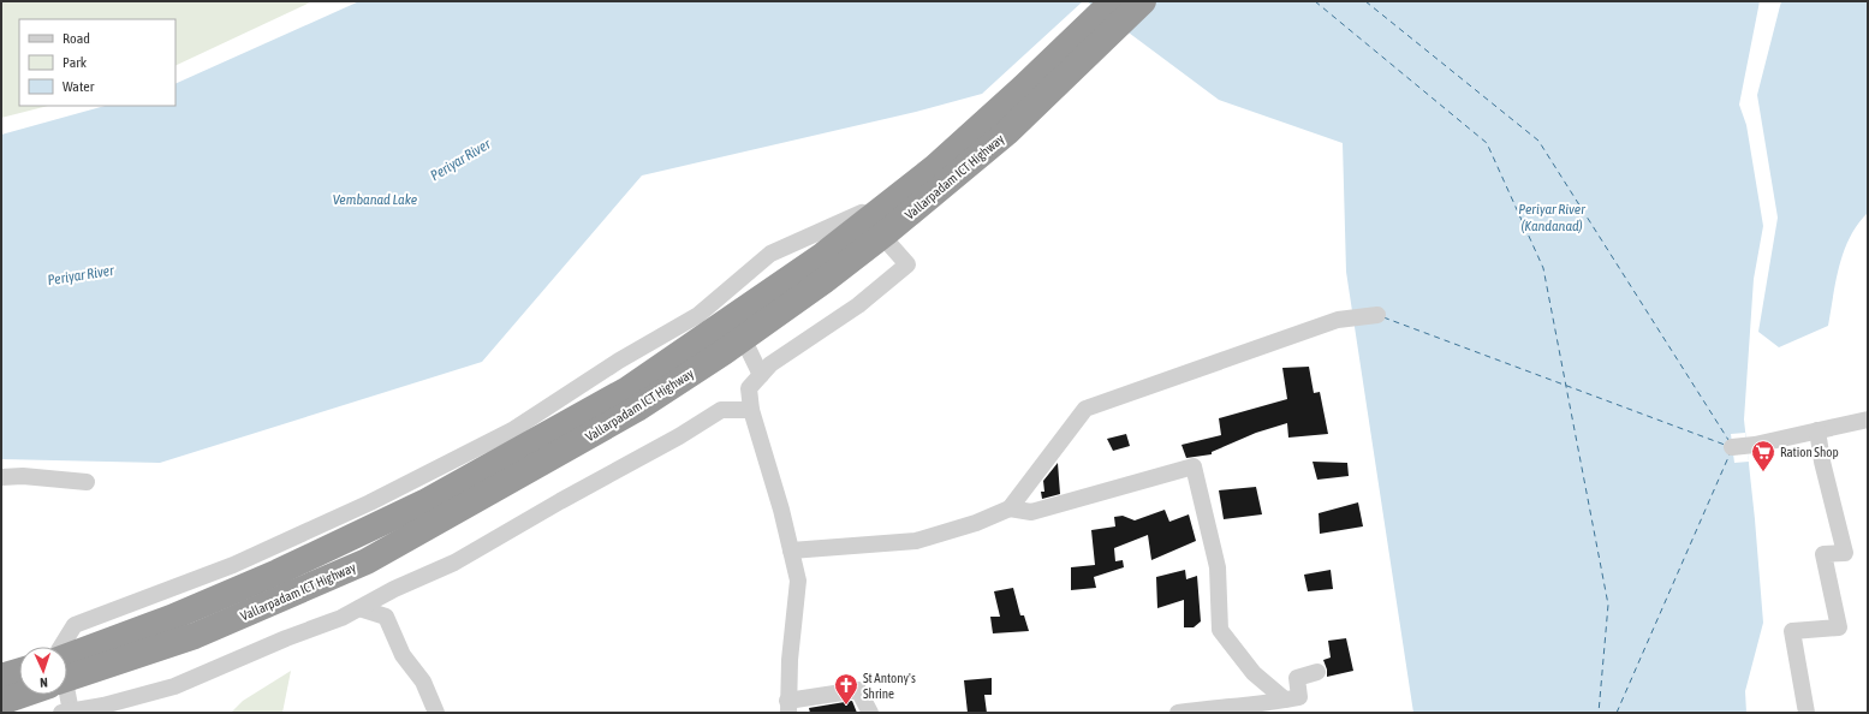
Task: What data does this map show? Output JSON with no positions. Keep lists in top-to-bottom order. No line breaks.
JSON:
{"streets":{"highway":["Vallarpadam ICT Highway"]},"water":["Periyar River","Vembanad Lake","Periyar River (Kandanad)"],"places":{"supermarket":["Ration Shop"],"church":["St Antony's Shrine"]},"legend":["Road","Park","Water"],"north":"bottom"}
